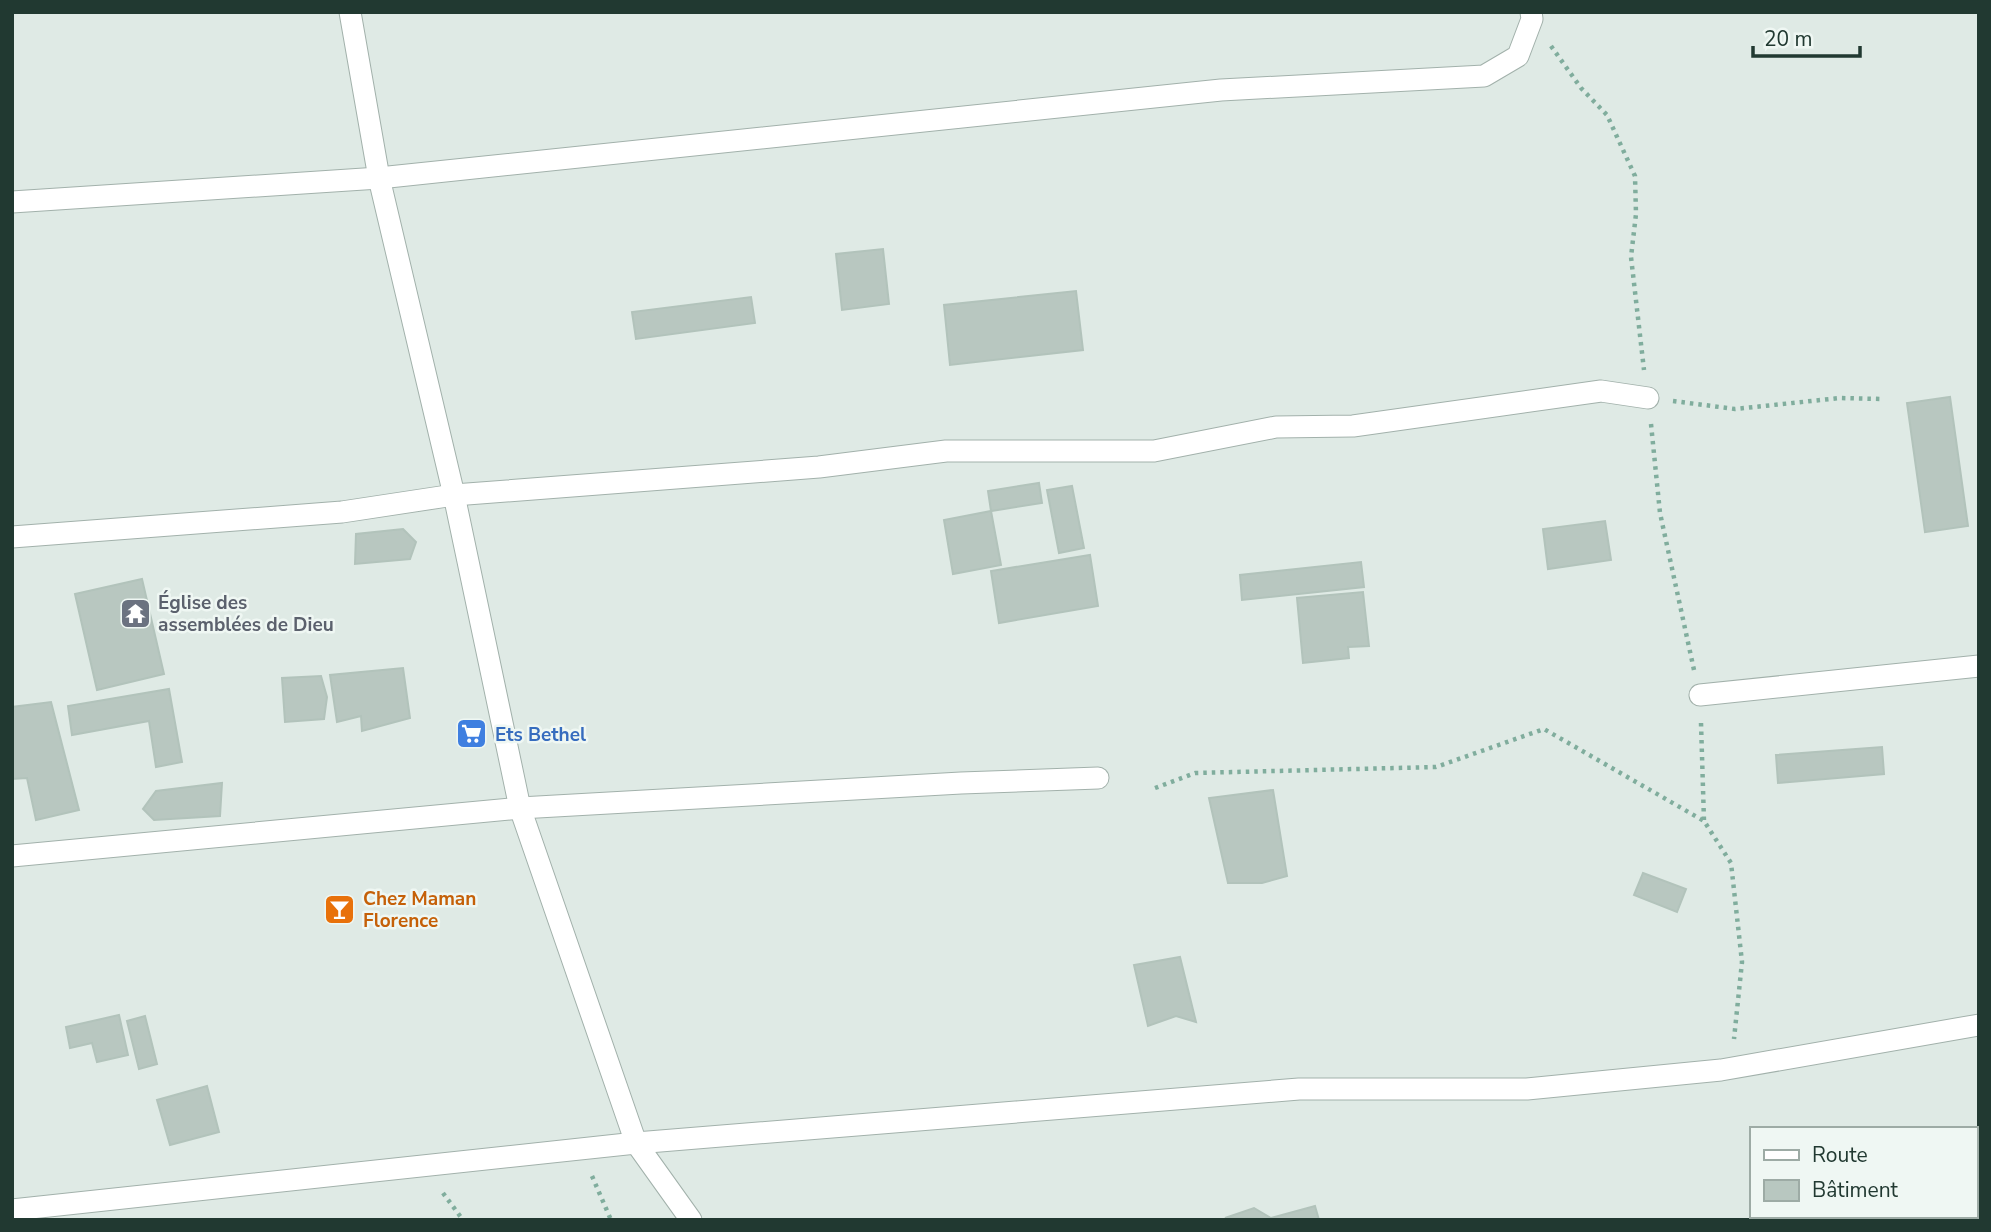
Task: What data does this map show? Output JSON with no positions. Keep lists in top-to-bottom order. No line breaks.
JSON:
{"places":{"temple":["Église des assemblées de Dieu"],"supermarket":["Ets Bethel"],"bar":["Chez Maman Florence"]},"legend":["Route","Bâtiment"],"scale_bar":"20 m"}
